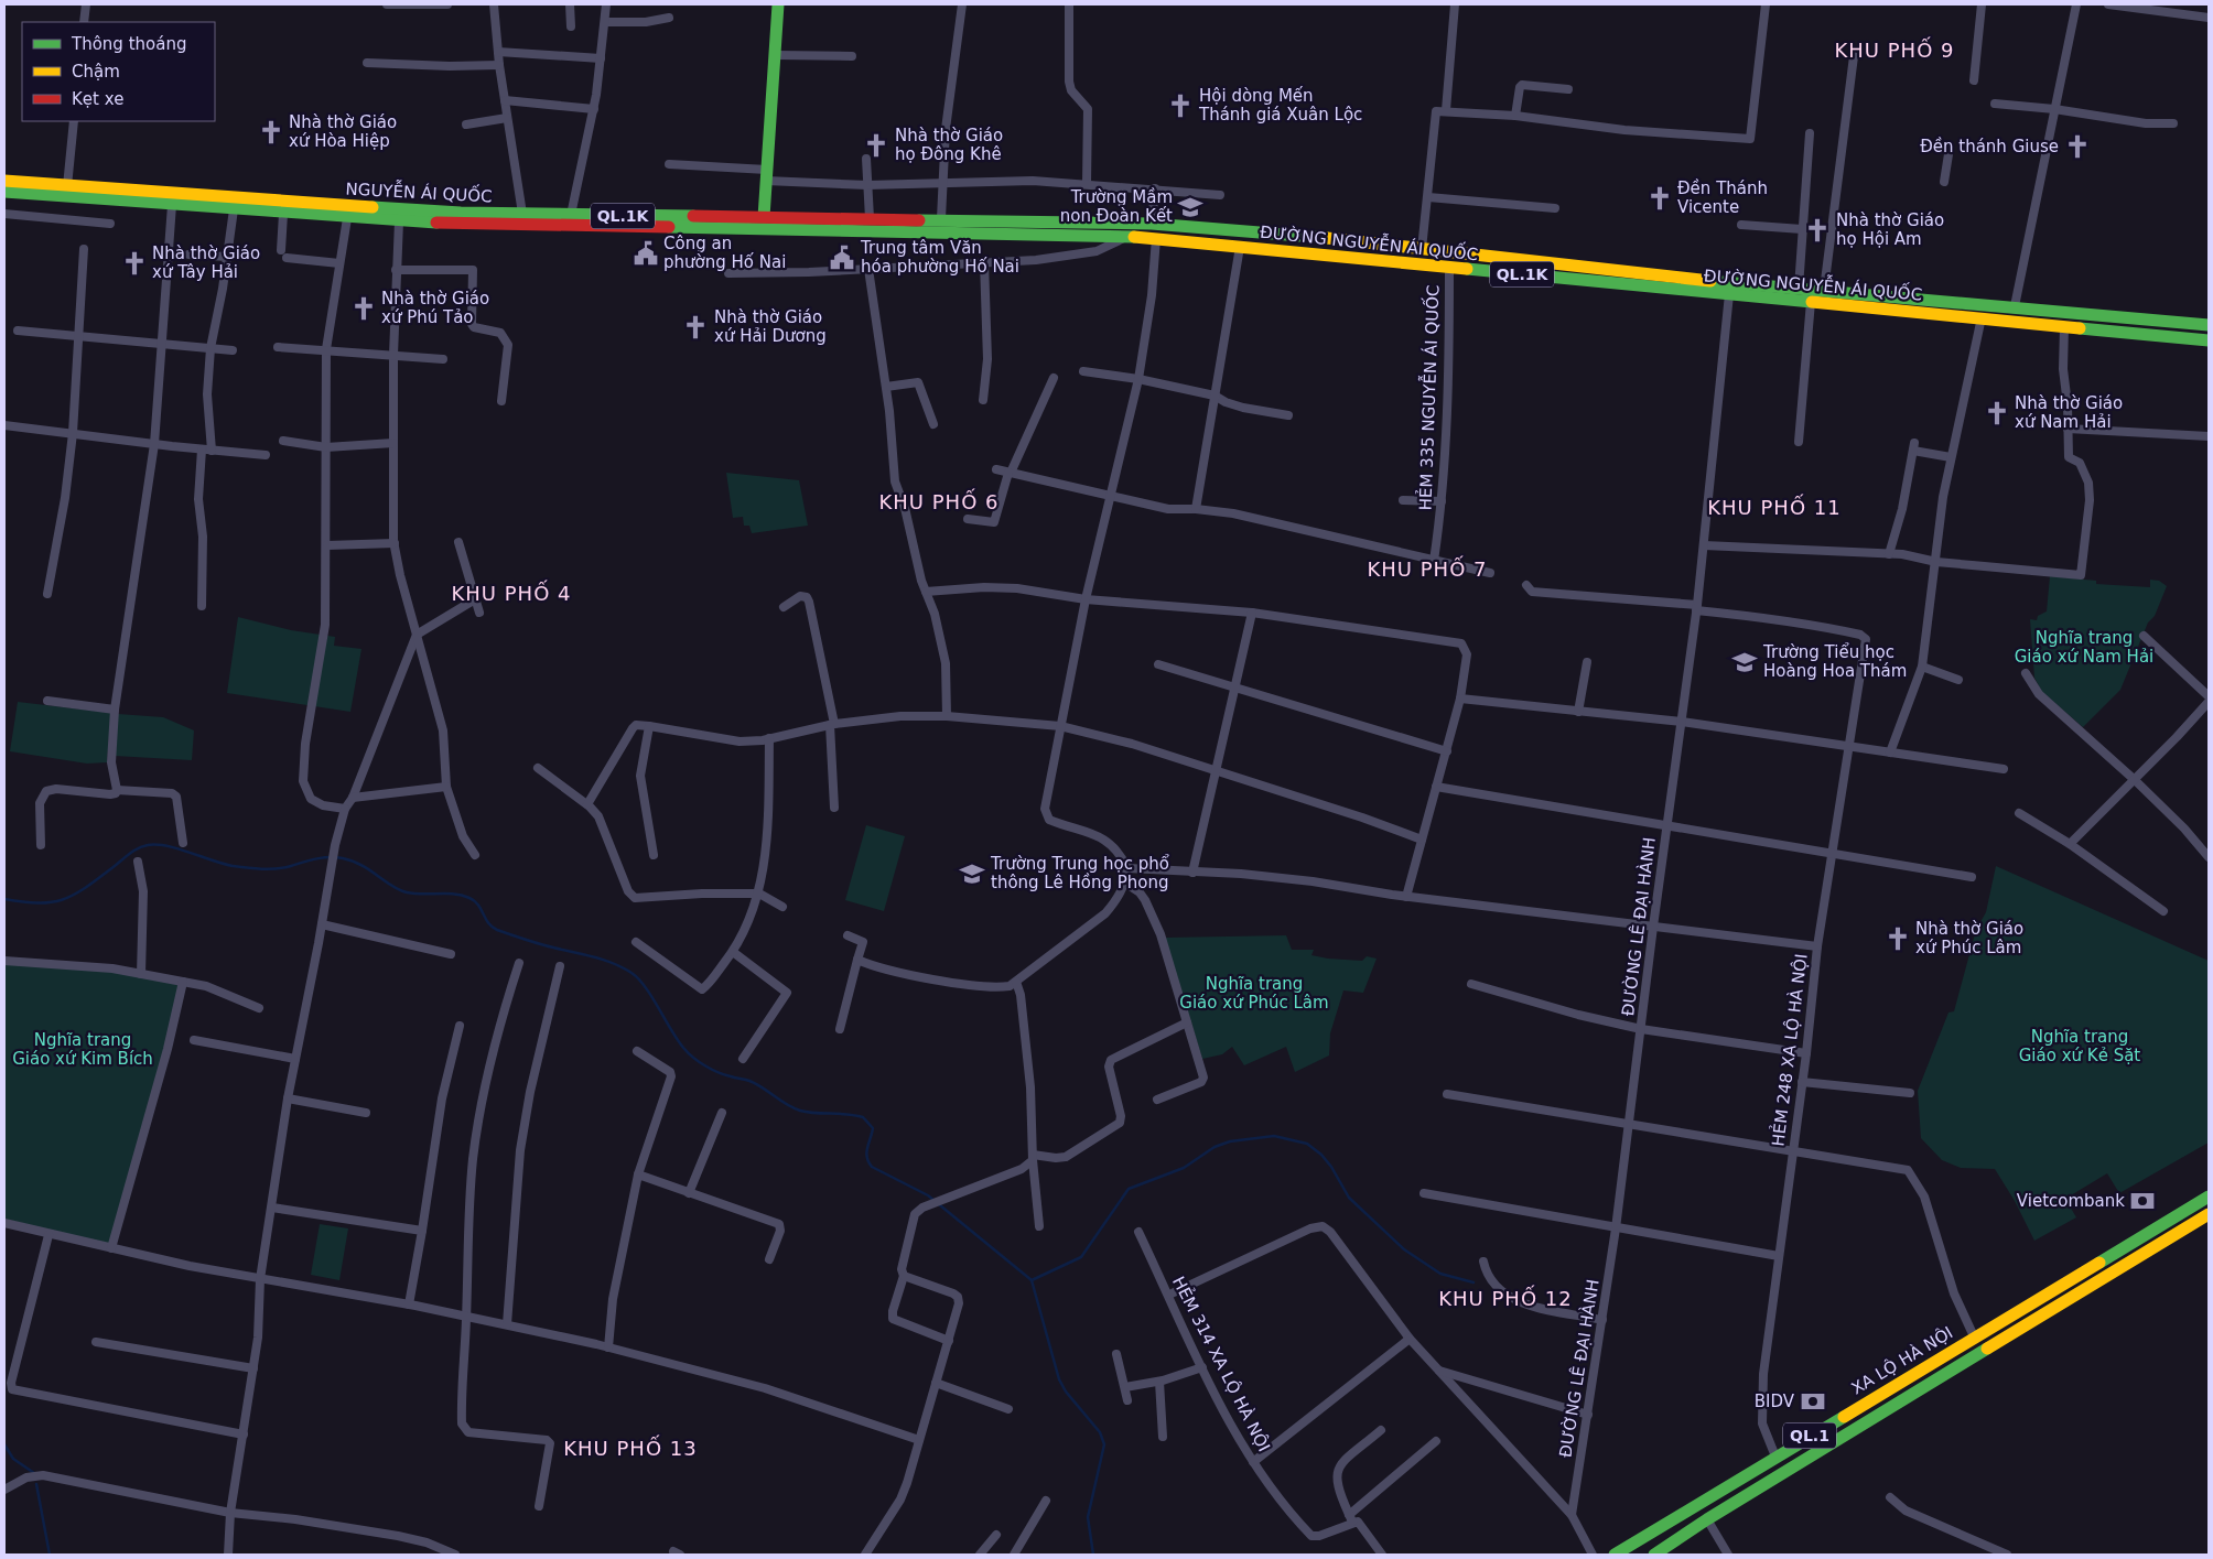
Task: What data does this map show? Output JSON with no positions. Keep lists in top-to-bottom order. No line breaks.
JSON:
{"streets":{"main road":["NGUYỄN ÁI QUỐC","QL.1K","ĐƯỜNG NGUYỄN ÁI QUỐC","XA LỘ HÀ NỘI","QL.1"],"street":["HẺM 335 NGUYỄN ÁI QUỐC","ĐƯỜNG LÊ ĐẠI HÀNH","HẺM 248 XA LỘ HÀ NỘI","HẺM 314 XA LỘ HÀ NỘI"]},"crossings":[["NGUYỄN ÁI QUỐC","ĐƯỜNG NGUYỄN ÁI QUỐC"],["ĐƯỜNG NGUYỄN ÁI QUỐC","HẺM 335 NGUYỄN ÁI QUỐC"],["ĐƯỜNG NGUYỄN ÁI QUỐC","ĐƯỜNG LÊ ĐẠI HÀNH"],["ĐƯỜNG LÊ ĐẠI HÀNH","HẺM 248 XA LỘ HÀ NỘI"],["HẺM 248 XA LỘ HÀ NỘI","XA LỘ HÀ NỘI"]],"districts":["KHU PHỐ 9","KHU PHỐ 6","KHU PHỐ 11","KHU PHỐ 7","KHU PHỐ 4","KHU PHỐ 12","KHU PHỐ 13"],"parks":["Nghĩa trang Giáo xứ Nam Hải","Nghĩa trang Giáo xứ Phúc Lâm","Nghĩa trang Giáo xứ Kẻ Sặt","Nghĩa trang Giáo xứ Kim Bích"],"places":{"church":["Hội dòng Mến Thánh giá Xuân Lộc","Nhà thờ Giáo xứ Hòa Hiệp","Nhà thờ Giáo họ Đông Khê","Đền thánh Giuse","Đền Thánh Vicente","Nhà thờ Giáo họ Hội Am","Nhà thờ Giáo xứ Tây Hải","Nhà thờ Giáo xứ Phú Tảo","Nhà thờ Giáo xứ Hải Dương","Nhà thờ Giáo xứ Nam Hải","Nhà thờ Giáo xứ Phúc Lâm"],"school or university":["Trường Mầm non Đoàn Kết","Trường Tiểu học Hoàng Hoa Thám","Trường Trung học phổ thông Lê Hồng Phong"],"public building":["Công an phường Hố Nai","Trung tâm Văn hóa phường Hố Nai"],"bank":["Vietcombank","BIDV"]},"legend":["Thông thoáng","Chậm","Kẹt xe"]}
